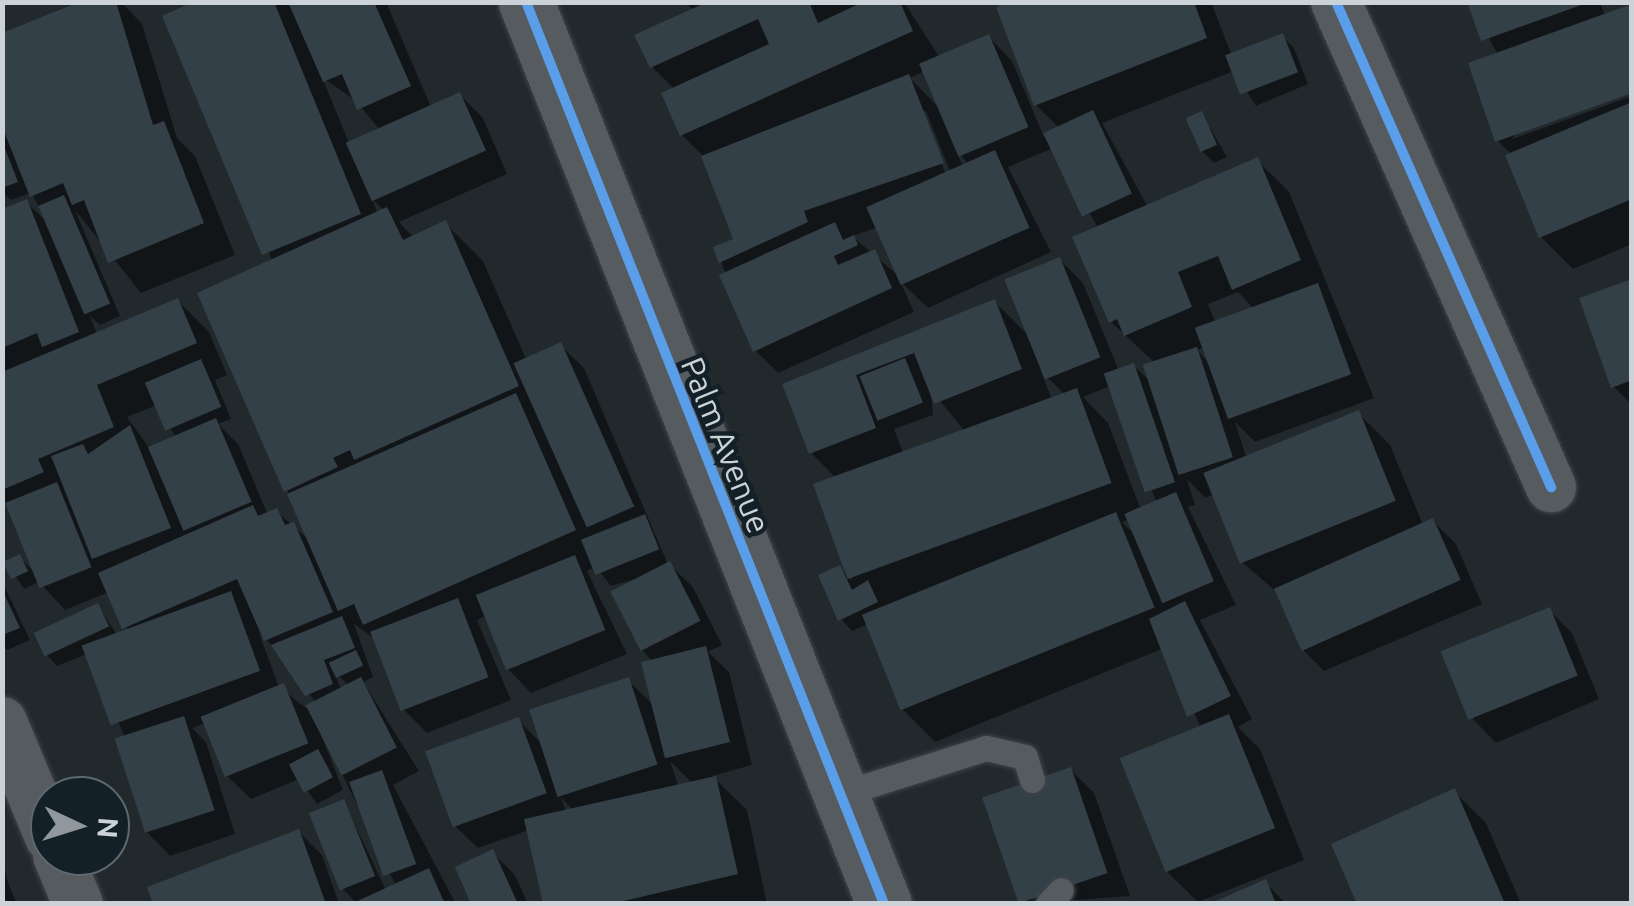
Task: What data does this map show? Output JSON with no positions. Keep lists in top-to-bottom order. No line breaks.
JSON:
{"streets":{"street":["Palm Avenue"]},"north":"right"}
